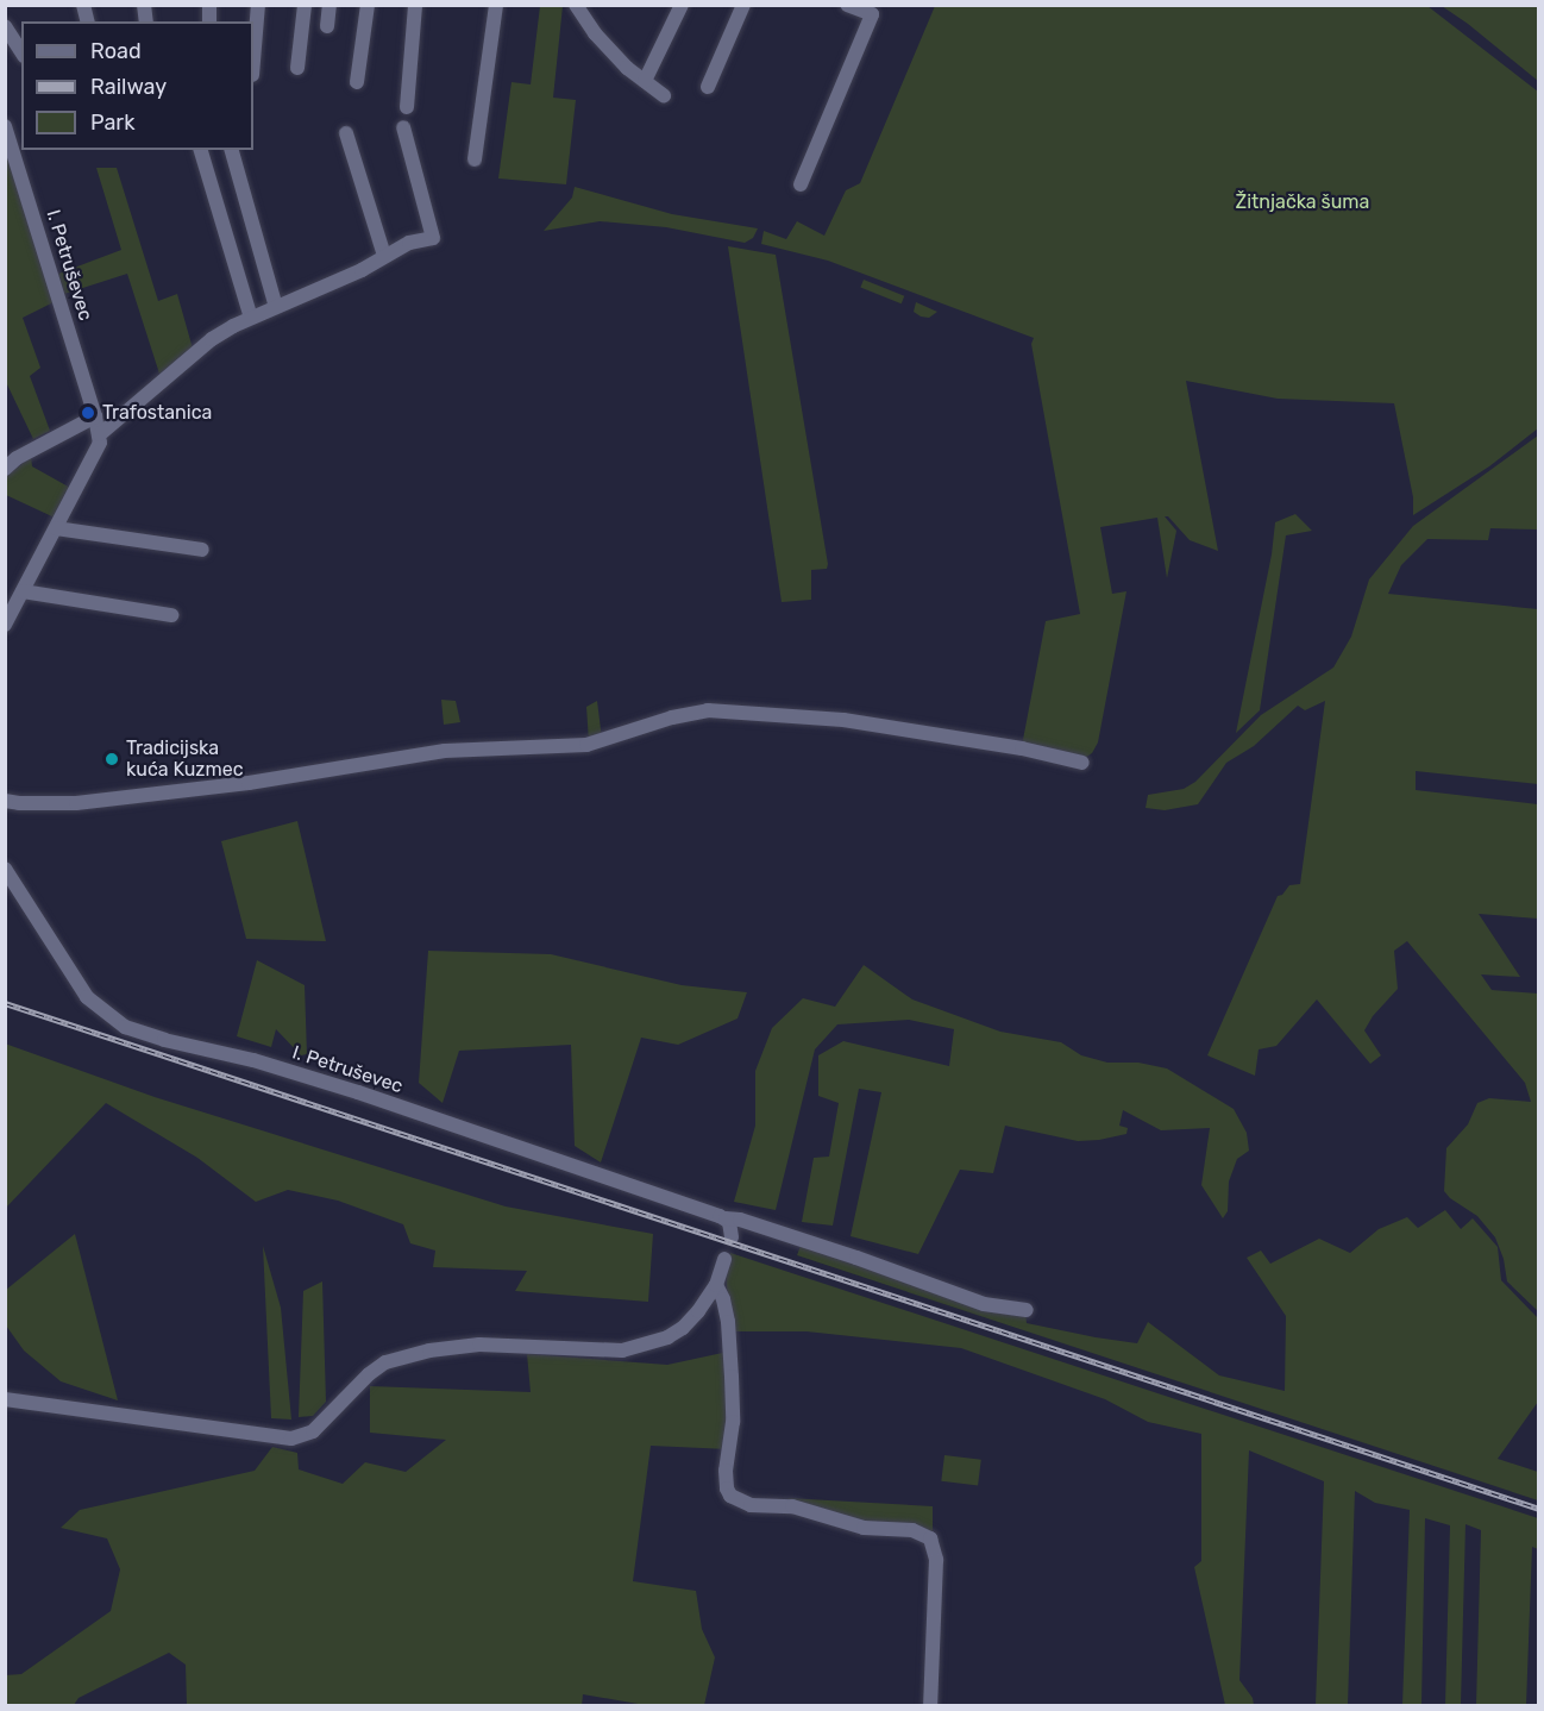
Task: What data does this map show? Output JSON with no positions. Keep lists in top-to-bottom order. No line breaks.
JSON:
{"streets":{"street":["I. Petruševec"]},"parks":["Žitnjačka šuma"],"places":["Trafostanica","Tradicijska kuća Kuzmec"],"legend":["Road","Railway","Park"]}
